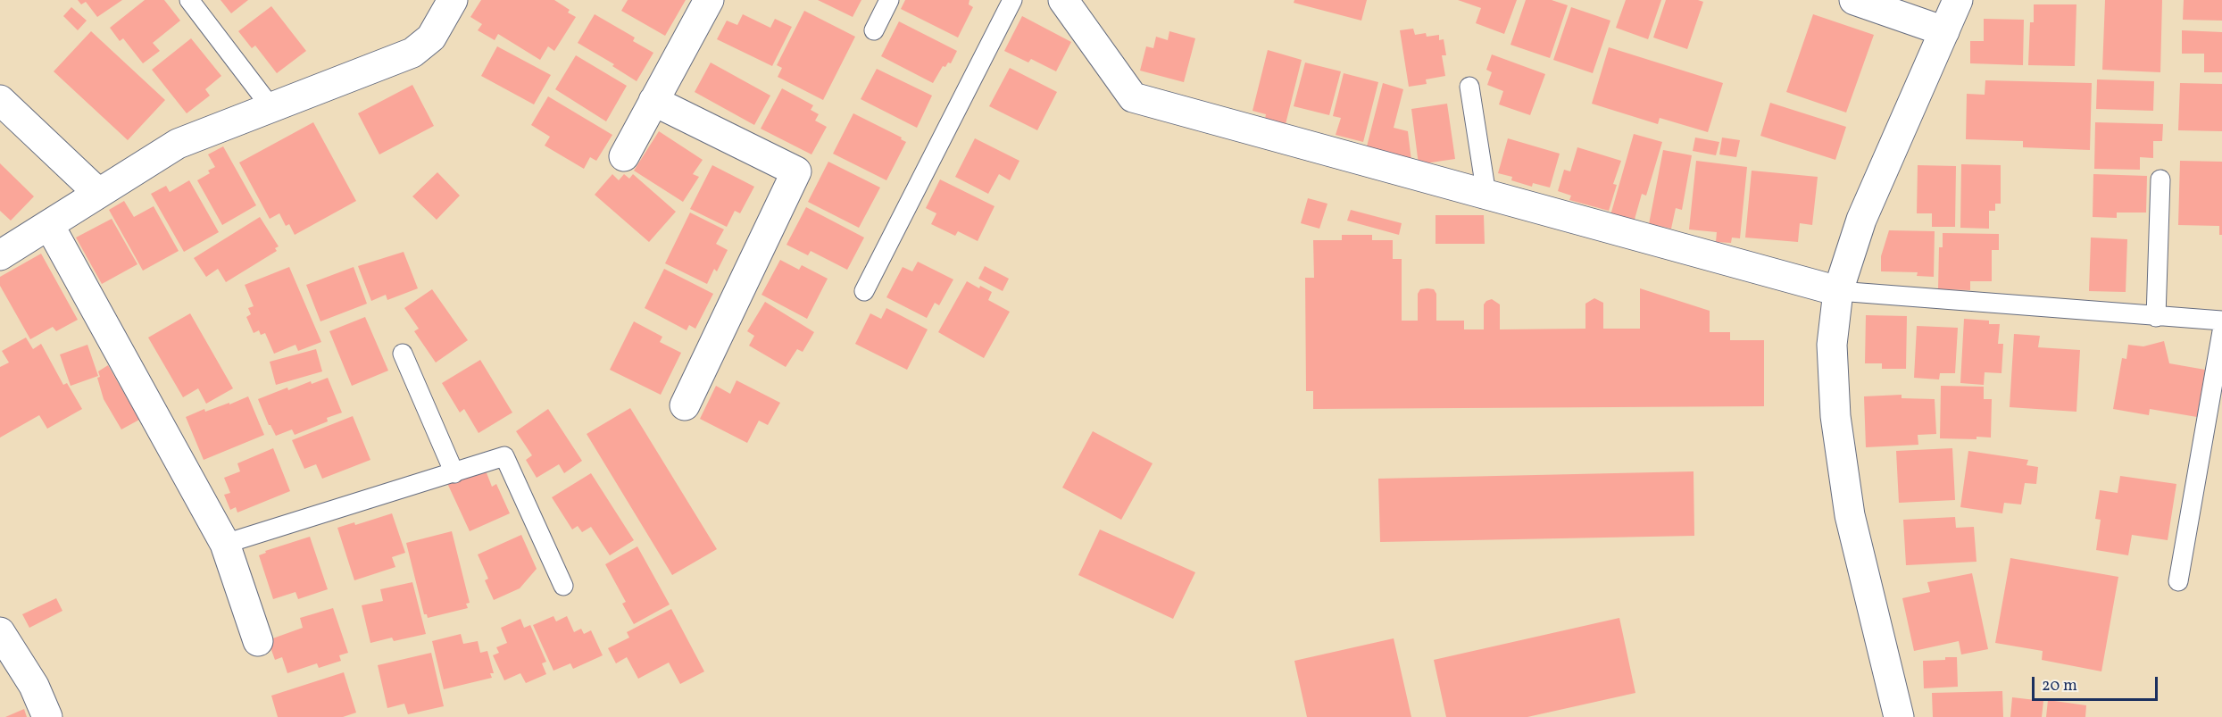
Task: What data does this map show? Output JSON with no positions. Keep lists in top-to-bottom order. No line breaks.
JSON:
{"scale_bar":"20 m"}
